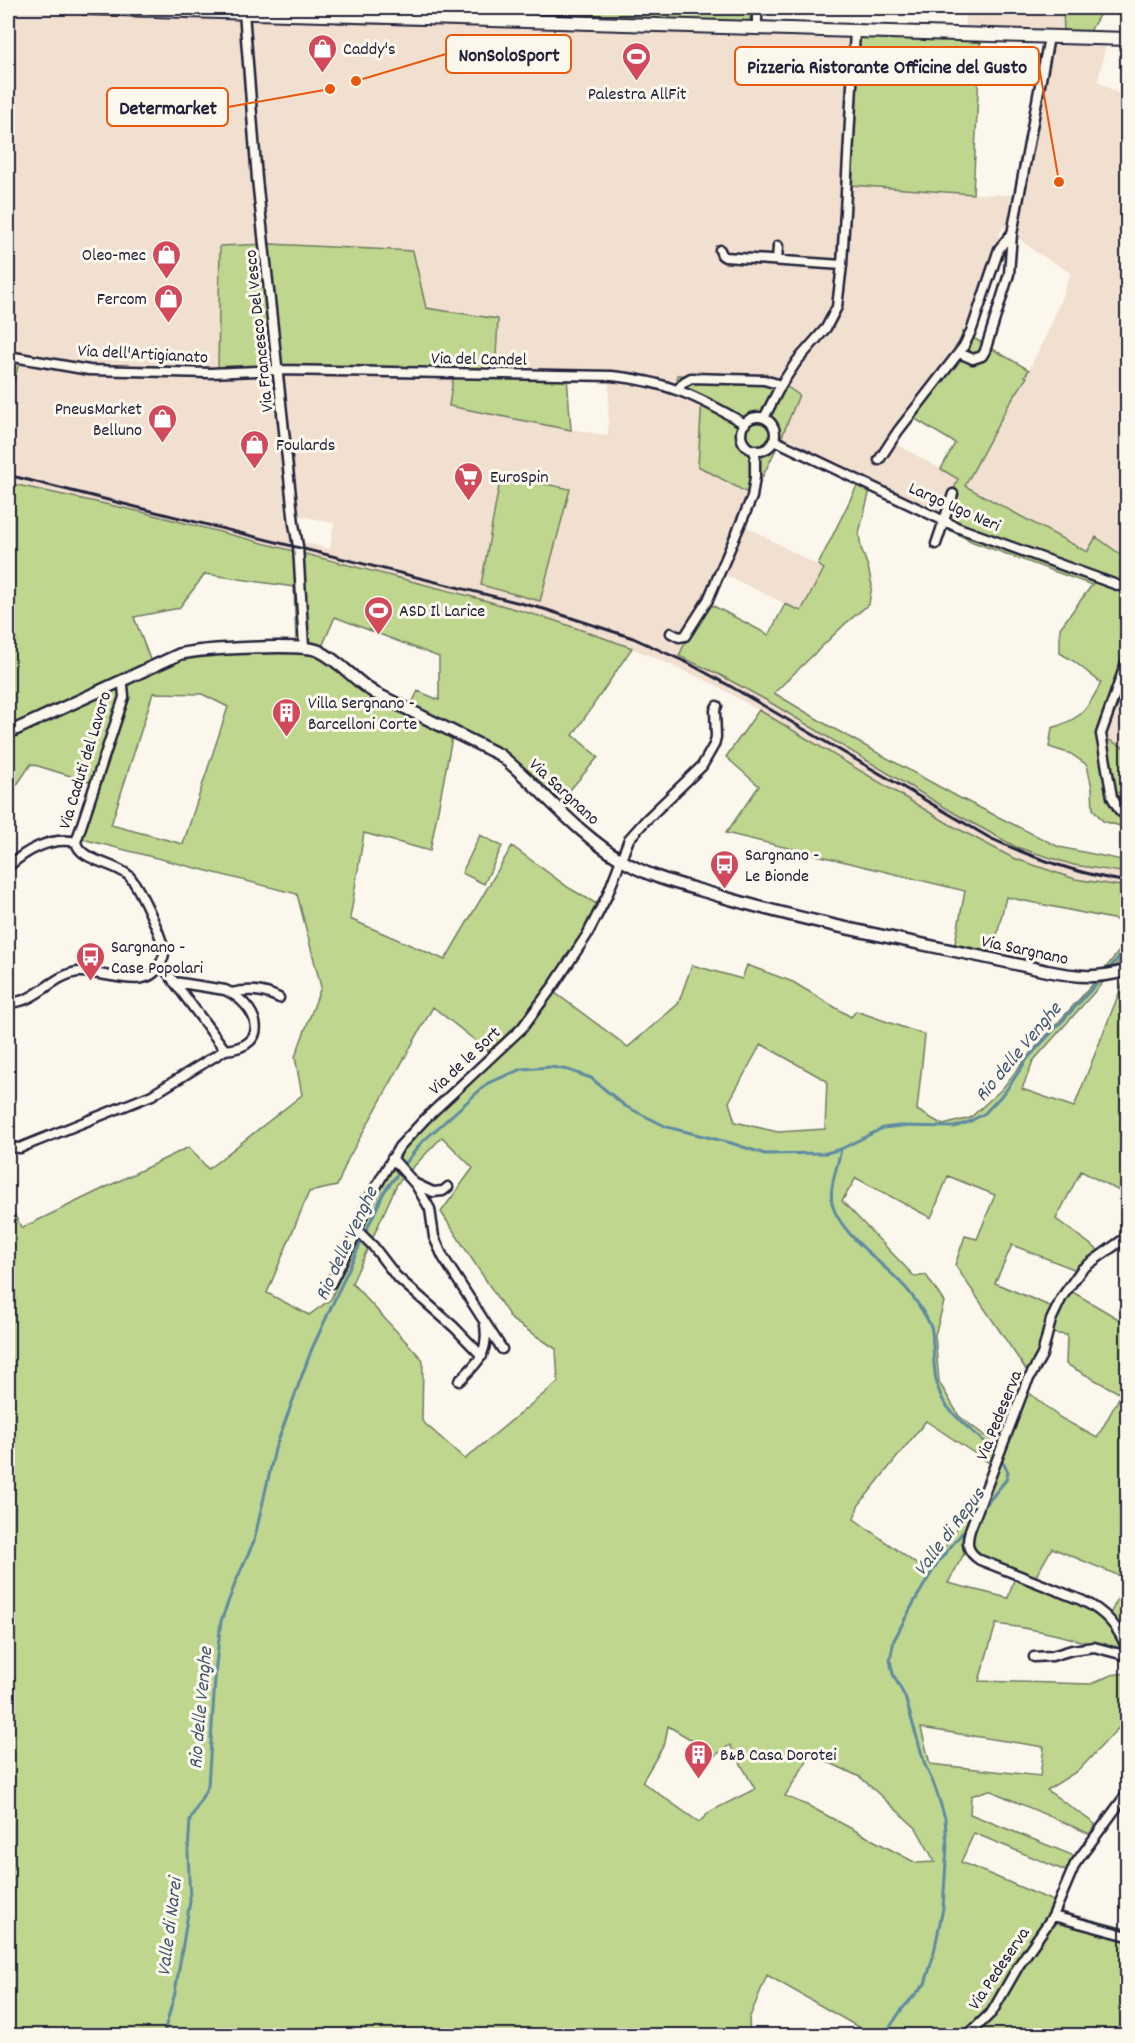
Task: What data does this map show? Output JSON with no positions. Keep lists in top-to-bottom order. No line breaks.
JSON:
{"streets":{"street":["Via Francesco Del Vesco","Via dell'Artigianato","Via del Candel","Largo Ugo Neri","Via Caduti del Lavoro","Via Sargnano","Via de le Sort","Via Pedeserva"]},"crossings":[["Via Francesco Del Vesco","Via dell'Artigianato"],["Via Francesco Del Vesco","Via del Candel"],["Via Francesco Del Vesco","Via Sargnano"],["Via dell'Artigianato","Via del Candel"],["Via del Candel","Largo Ugo Neri"],["Via Caduti del Lavoro","Via Sargnano"],["Via Sargnano","Via de le Sort"]],"water":["Rio delle Venghe","Valle di Repus","Valle di Narei"],"places":{"shop":["Caddy's","Oleo-mec","Fercom","PneusMarket Belluno","Foulards"],"other":["NonSoloSport","Determarket","Pizzeria Ristorante Officine del Gusto"],"sports":["Palestra AllFit","ASD Il Larice"],"supermarket":["EuroSpin"],"building":["Villa Sergnano - Barcelloni Corte","B&B Casa Dorotei"],"bus stop":["Sargnano - Le Bionde","Sargnano - Case Popolari"]}}
